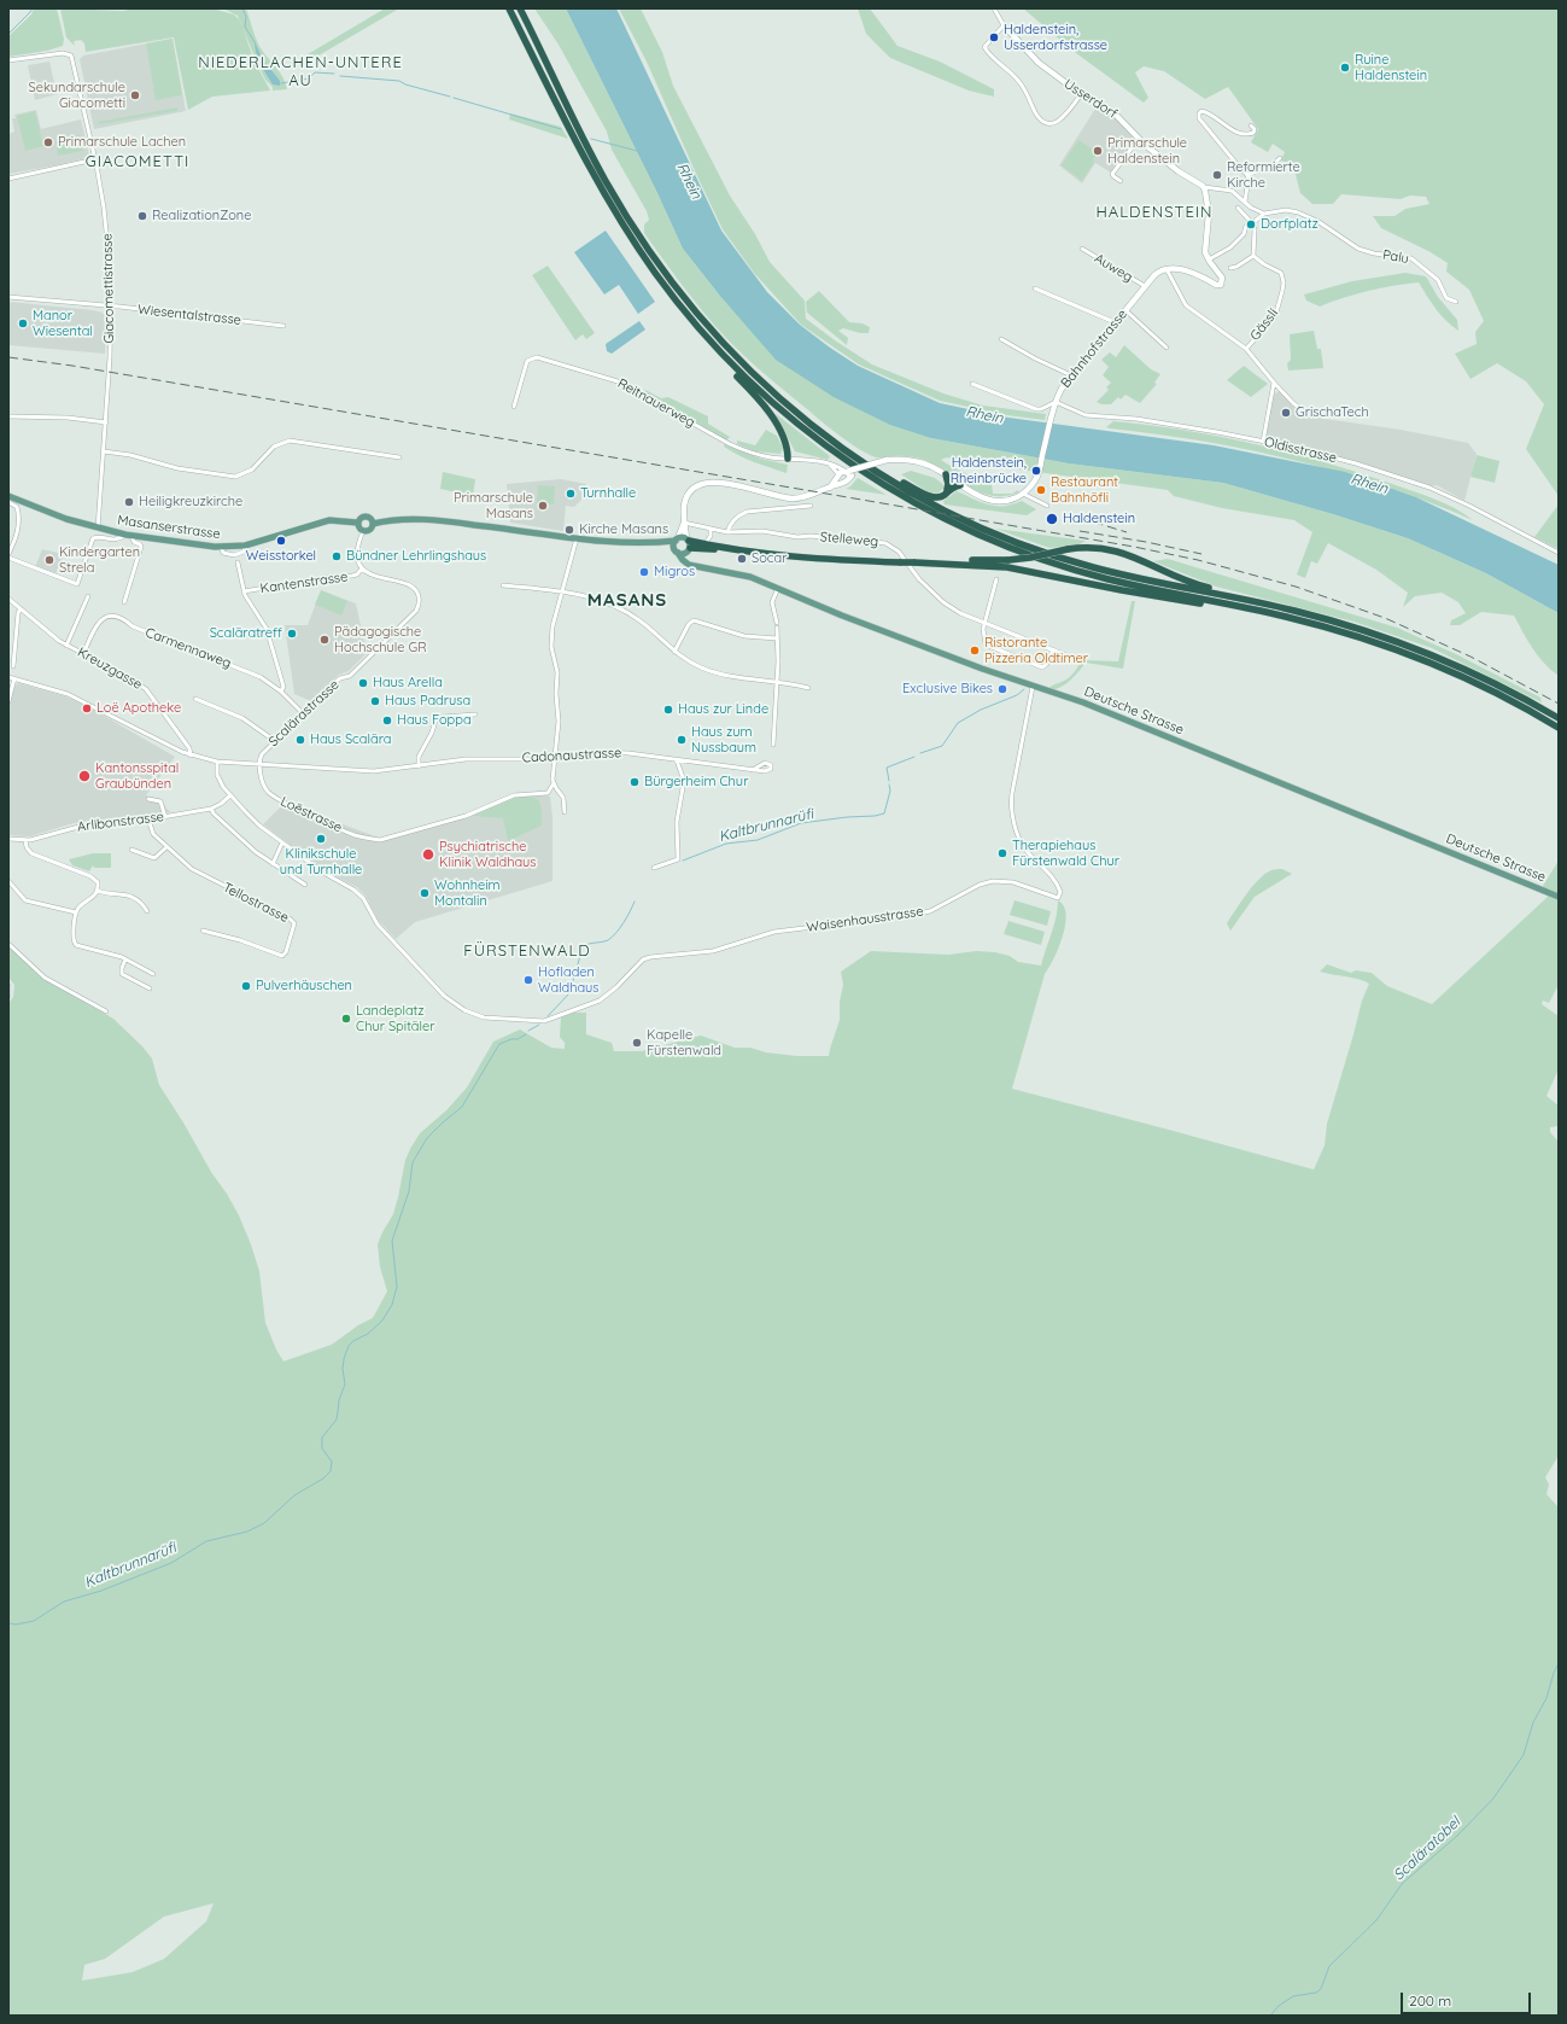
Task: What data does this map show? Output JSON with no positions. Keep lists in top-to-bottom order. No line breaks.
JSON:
{"streets":{"main road":["Masanserstrasse","Deutsche Strasse"],"street":["Usserdorf","Palu","Auweg","Giacomettistrasse","Wiesentalstrasse","Gässli","Bahnhofstrasse","Reitnauerweg","Oldisstrasse","Stelleweg","Kantenstrasse","Carmennaweg","Kreuzgasse","Scalärastrasse","Cadonaustrasse","Loëstrasse","Arlibonstrasse","Tellostrasse","Waisenhausstrasse"]},"crossings":[["Auweg","Bahnhofstrasse"],["Giacomettistrasse","Wiesentalstrasse"],["Giacomettistrasse","Masanserstrasse"],["Bahnhofstrasse","Oldisstrasse"],["Kantenstrasse","Scalärastrasse"],["Carmennaweg","Kreuzgasse"],["Carmennaweg","Scalärastrasse"],["Deutsche Strasse","Waisenhausstrasse"],["Scalärastrasse","Cadonaustrasse"],["Scalärastrasse","Loëstrasse"],["Cadonaustrasse","Loëstrasse"],["Arlibonstrasse","Tellostrasse"]],"districts":["NIEDERLACHEN-UNTERE AU","GIACOMETTI","HALDENSTEIN","MASANS","FÜRSTENWALD"],"water":["Rhein","Kaltbrunnarüfi","Scaläratobel"],"places":["Haldenstein, Usserdorfstrasse","Ruine Haldenstein","Sekundarschule Giacometti","Primarschule Lachen","Primarschule Haldenstein","Reformierte Kirche","RealizationZone","Dorfplatz","Manor Wiesental","GrischaTech","Haldenstein, Rheinbrücke","Restaurant Bahnhöfli","Turnhalle","Heiligkreuzkirche","Primarschule Masans","Haldenstein","Kirche Masans","Weisstorkel","Bündner Lehrlingshaus","Socar","Kindergarten Strela","Migros","Scaläratreff","Pädagogische Hochschule GR","Ristorante Pizzeria Oldtimer","Haus Arella","Exclusive Bikes","Haus Padrusa","Loë Apotheke","Haus zur Linde","Haus Foppa","Haus Scalära","Haus zum Nussbaum","Kantonsspital Graubünden","Bürgerheim Chur","Klinikschule und Turnhalle","Therapiehaus Fürstenwald Chur","Psychiatrische Klinik Waldhaus","Wohnheim Montalin","Hofladen Waldhaus","Pulverhäuschen","Landeplatz Chur Spitäler","Kapelle Fürstenwald"],"scale_bar":"200 m"}
